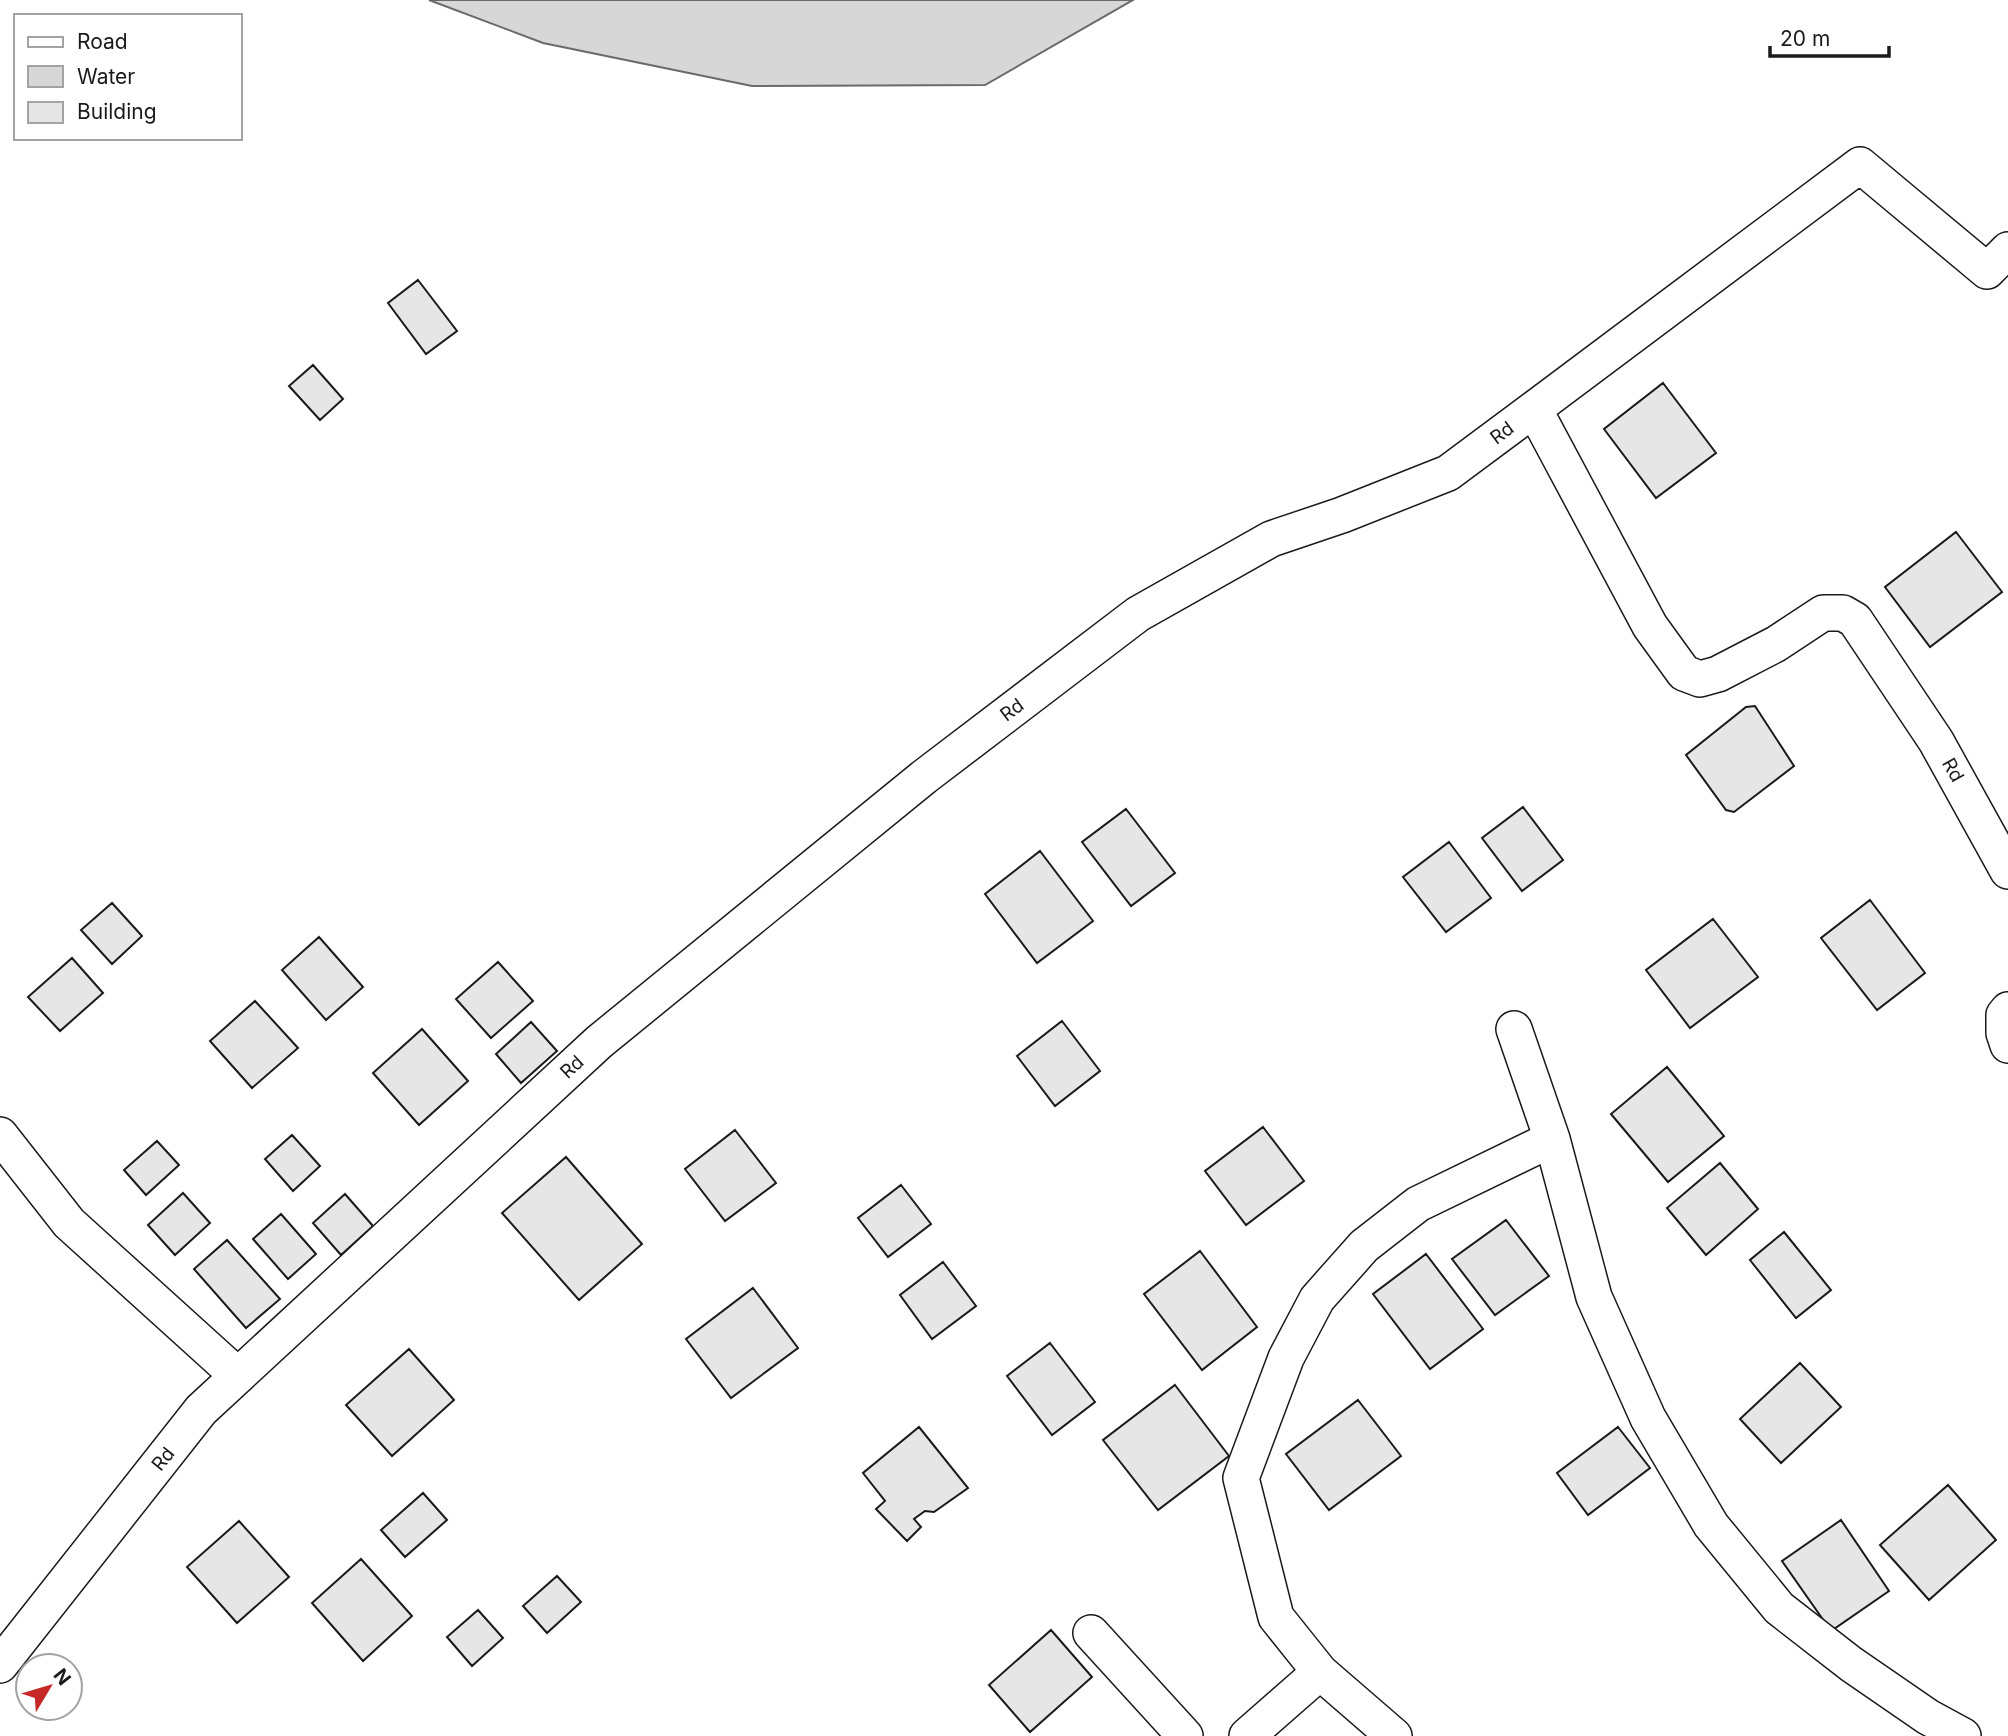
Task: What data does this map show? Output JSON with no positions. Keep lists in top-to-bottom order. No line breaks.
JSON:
{"streets":{"street":["Rd"]},"legend":["Road","Water","Building"],"scale_bar":"20 m","north":"top right"}
